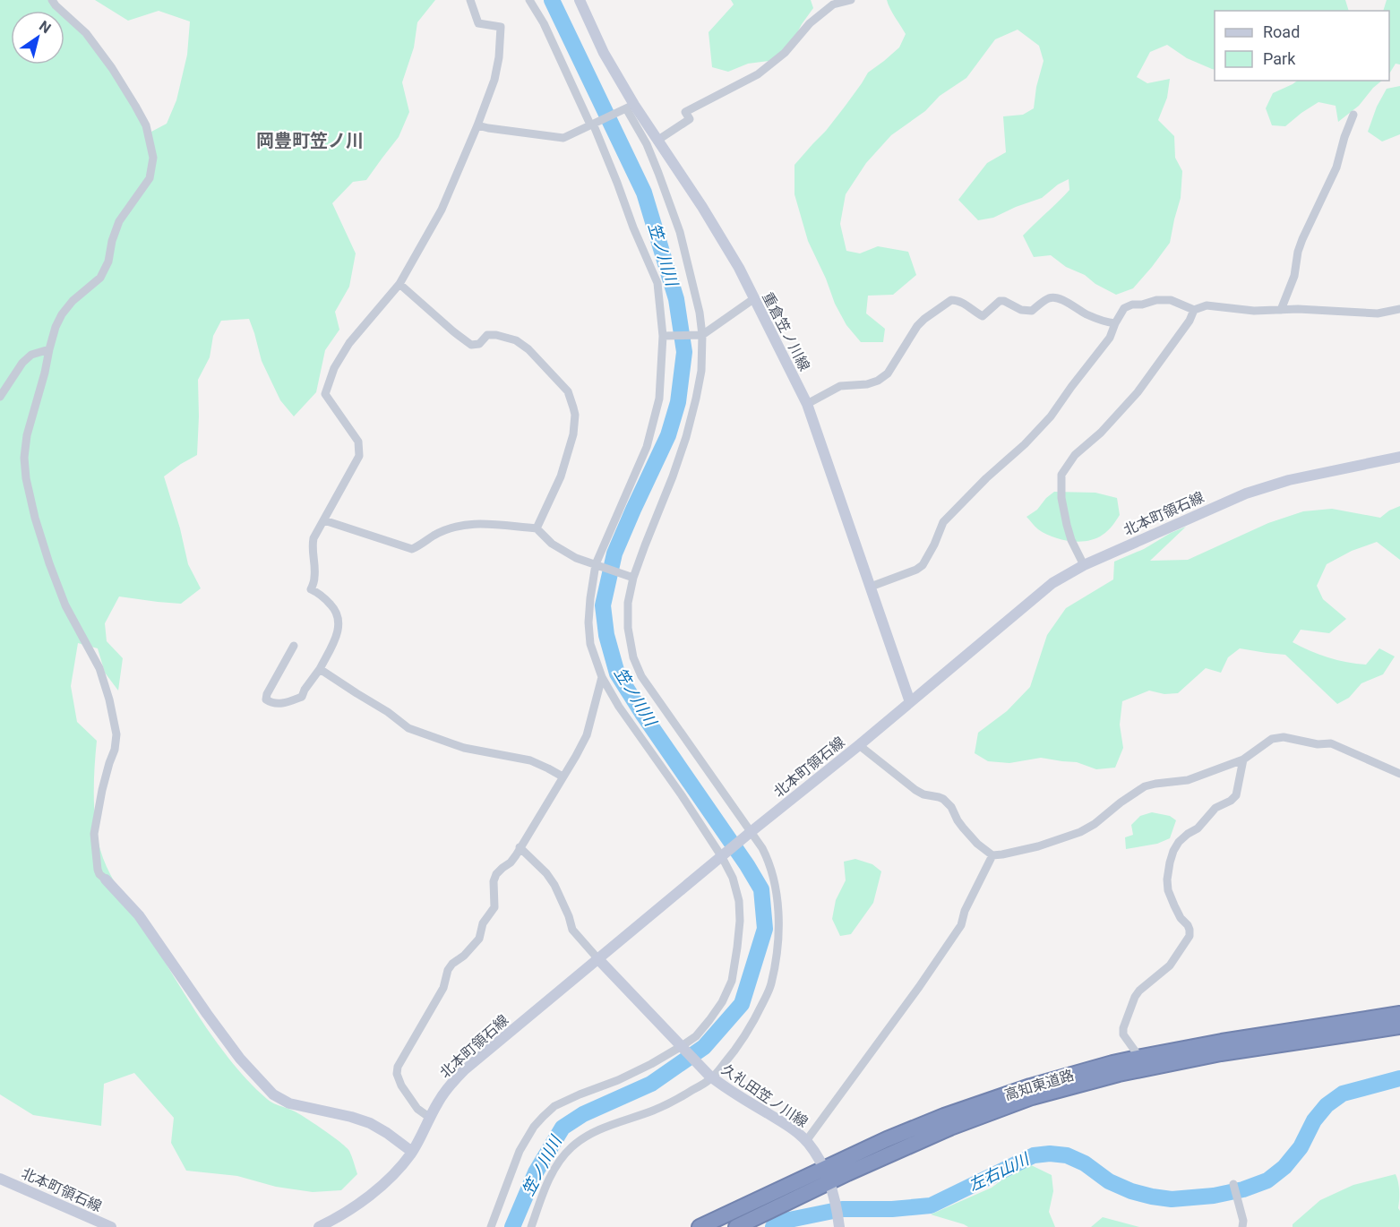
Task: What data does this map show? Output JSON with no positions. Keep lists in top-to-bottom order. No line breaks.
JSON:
{"streets":{"highway":["高知東道路"],"main road":["重倉笠ノ川線","北本町領石線","久礼田笠ノ川線"]},"crossings":[["重倉笠ノ川線","北本町領石線"],["北本町領石線","久礼田笠ノ川線"],["高知東道路","久礼田笠ノ川線"]],"districts":["岡豊町笠ノ川"],"water":["笠ノ川川","左右山川"],"legend":["Road","Park"],"north":"top right"}
